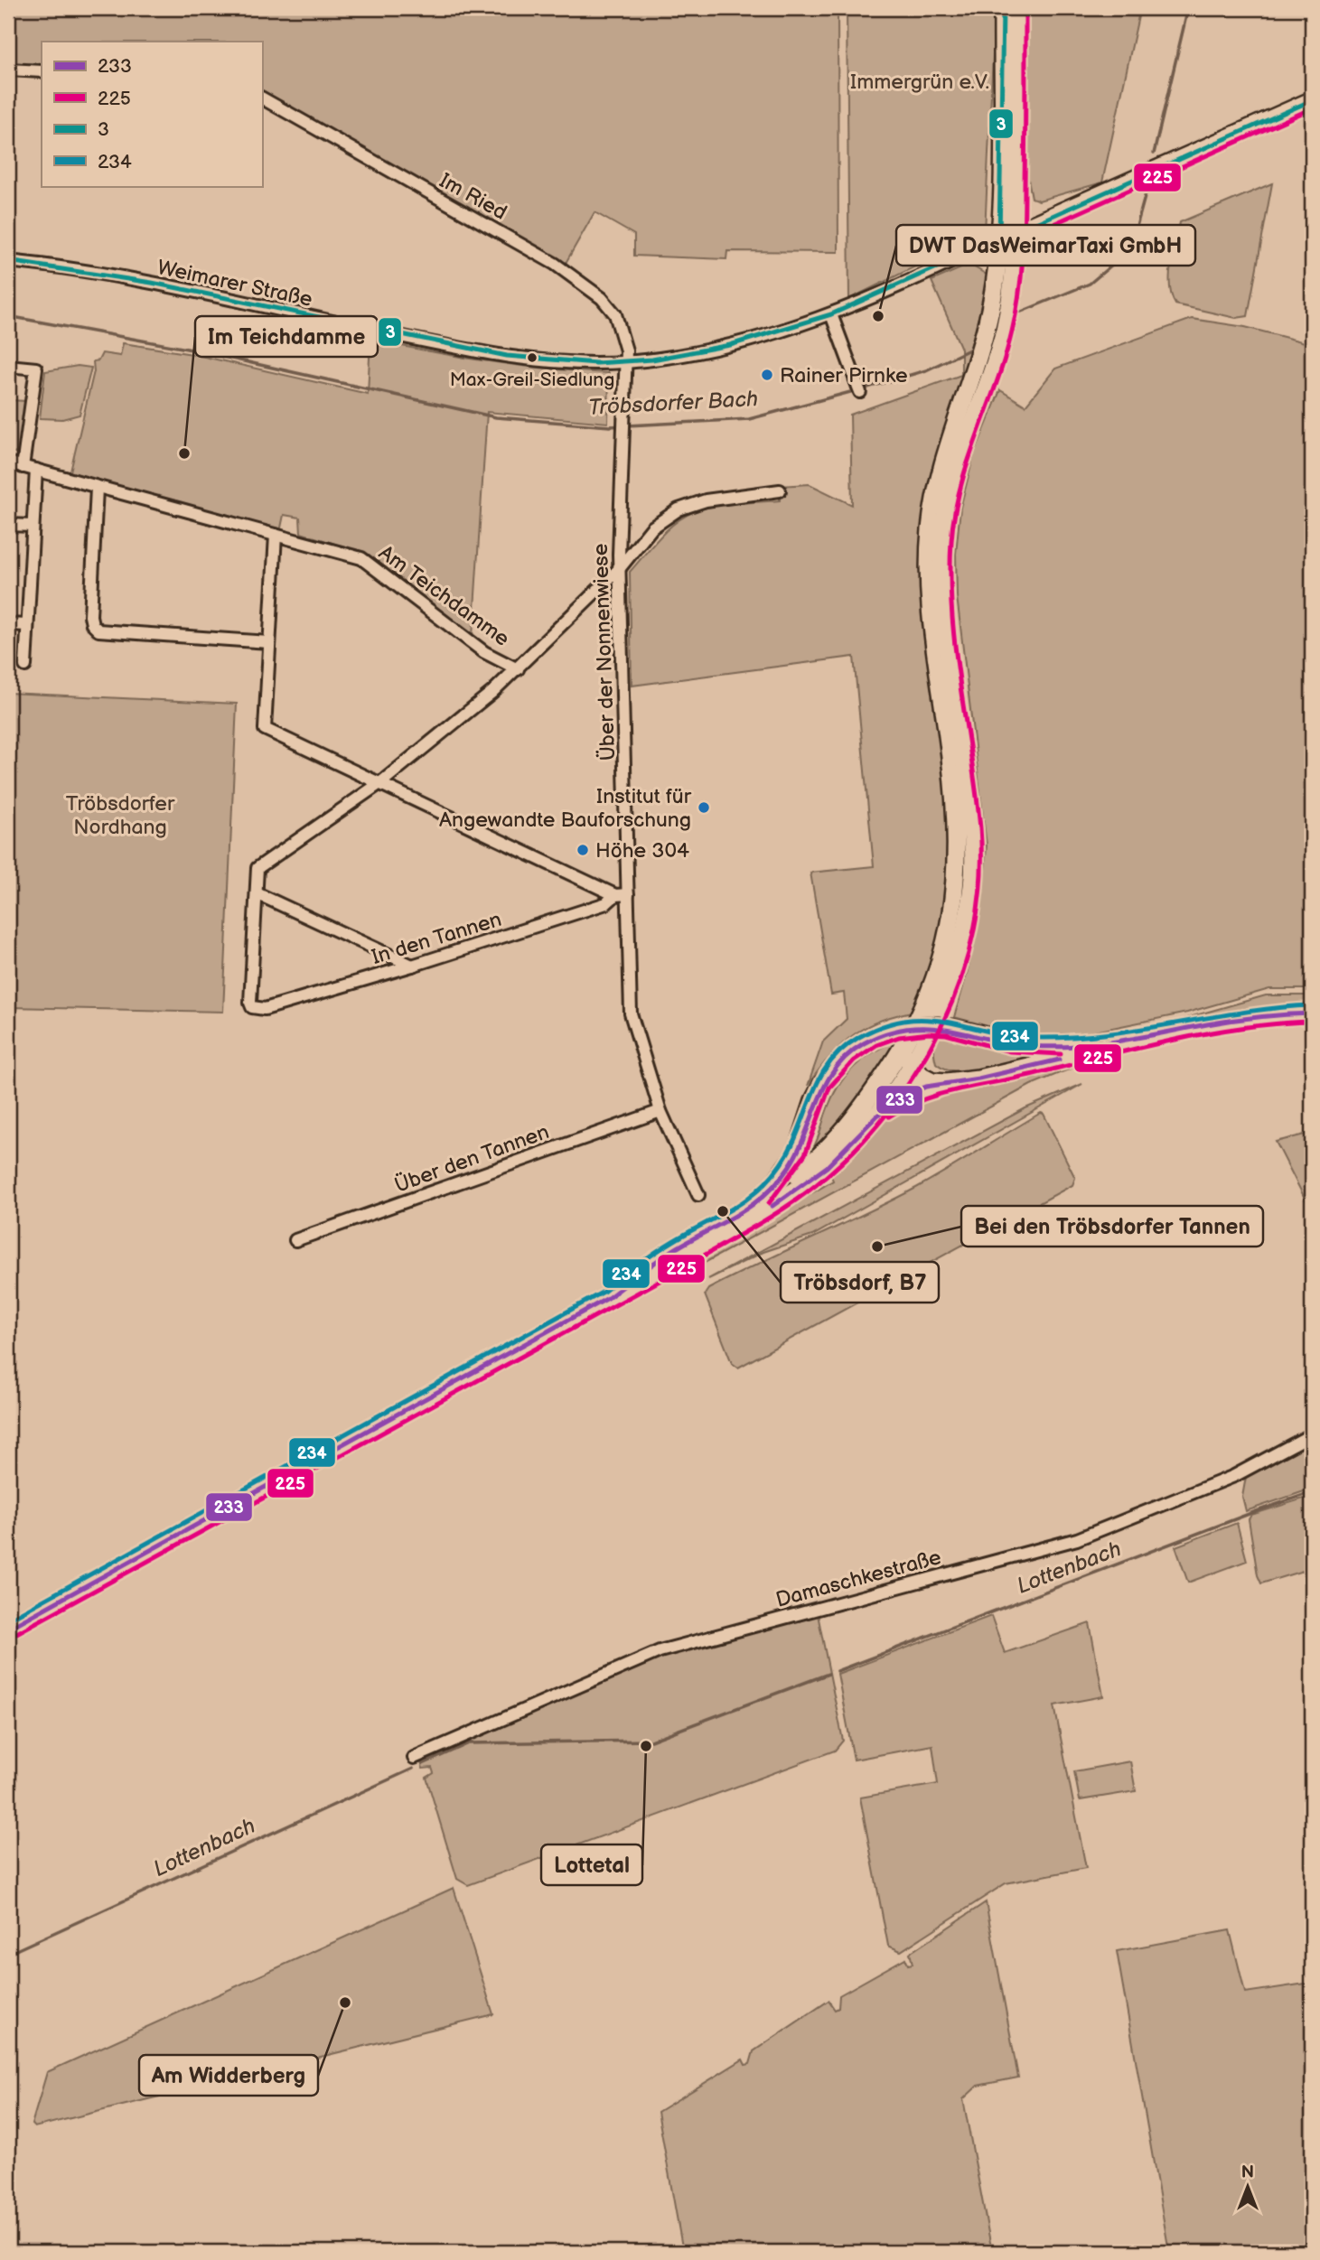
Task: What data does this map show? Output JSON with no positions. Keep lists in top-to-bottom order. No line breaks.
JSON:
{"streets":{"street":["Im Ried","Weimarer Straße","Am Teichdamme","Über der Nonnenwiese","In den Tannen","Über den Tannen","Damaschkestraße"]},"crossings":[["Im Ried","Weimarer Straße"],["Im Ried","Über der Nonnenwiese"],["Weimarer Straße","Über der Nonnenwiese"],["Über der Nonnenwiese","In den Tannen"],["Über der Nonnenwiese","Über den Tannen"]],"water":["Tröbsdorfer Bach","Lottenbach"],"parks":["Immergrün e.V.","Tröbsdorfer Nordhang"],"places":["DWT DasWeimarTaxi GmbH","Max-Greil-Siedlung","Rainer Pirnke","Im Teichdamme","Institut für Angewandte Bauforschung","Höhe 304","Tröbsdorf, B7","Bei den Tröbsdorfer Tannen","Lottetal","Am Widderberg"],"lines":["transit line 225","transit line 3","transit line 234","transit line 233"],"legend":["233","225","3","234"],"north":"top"}
